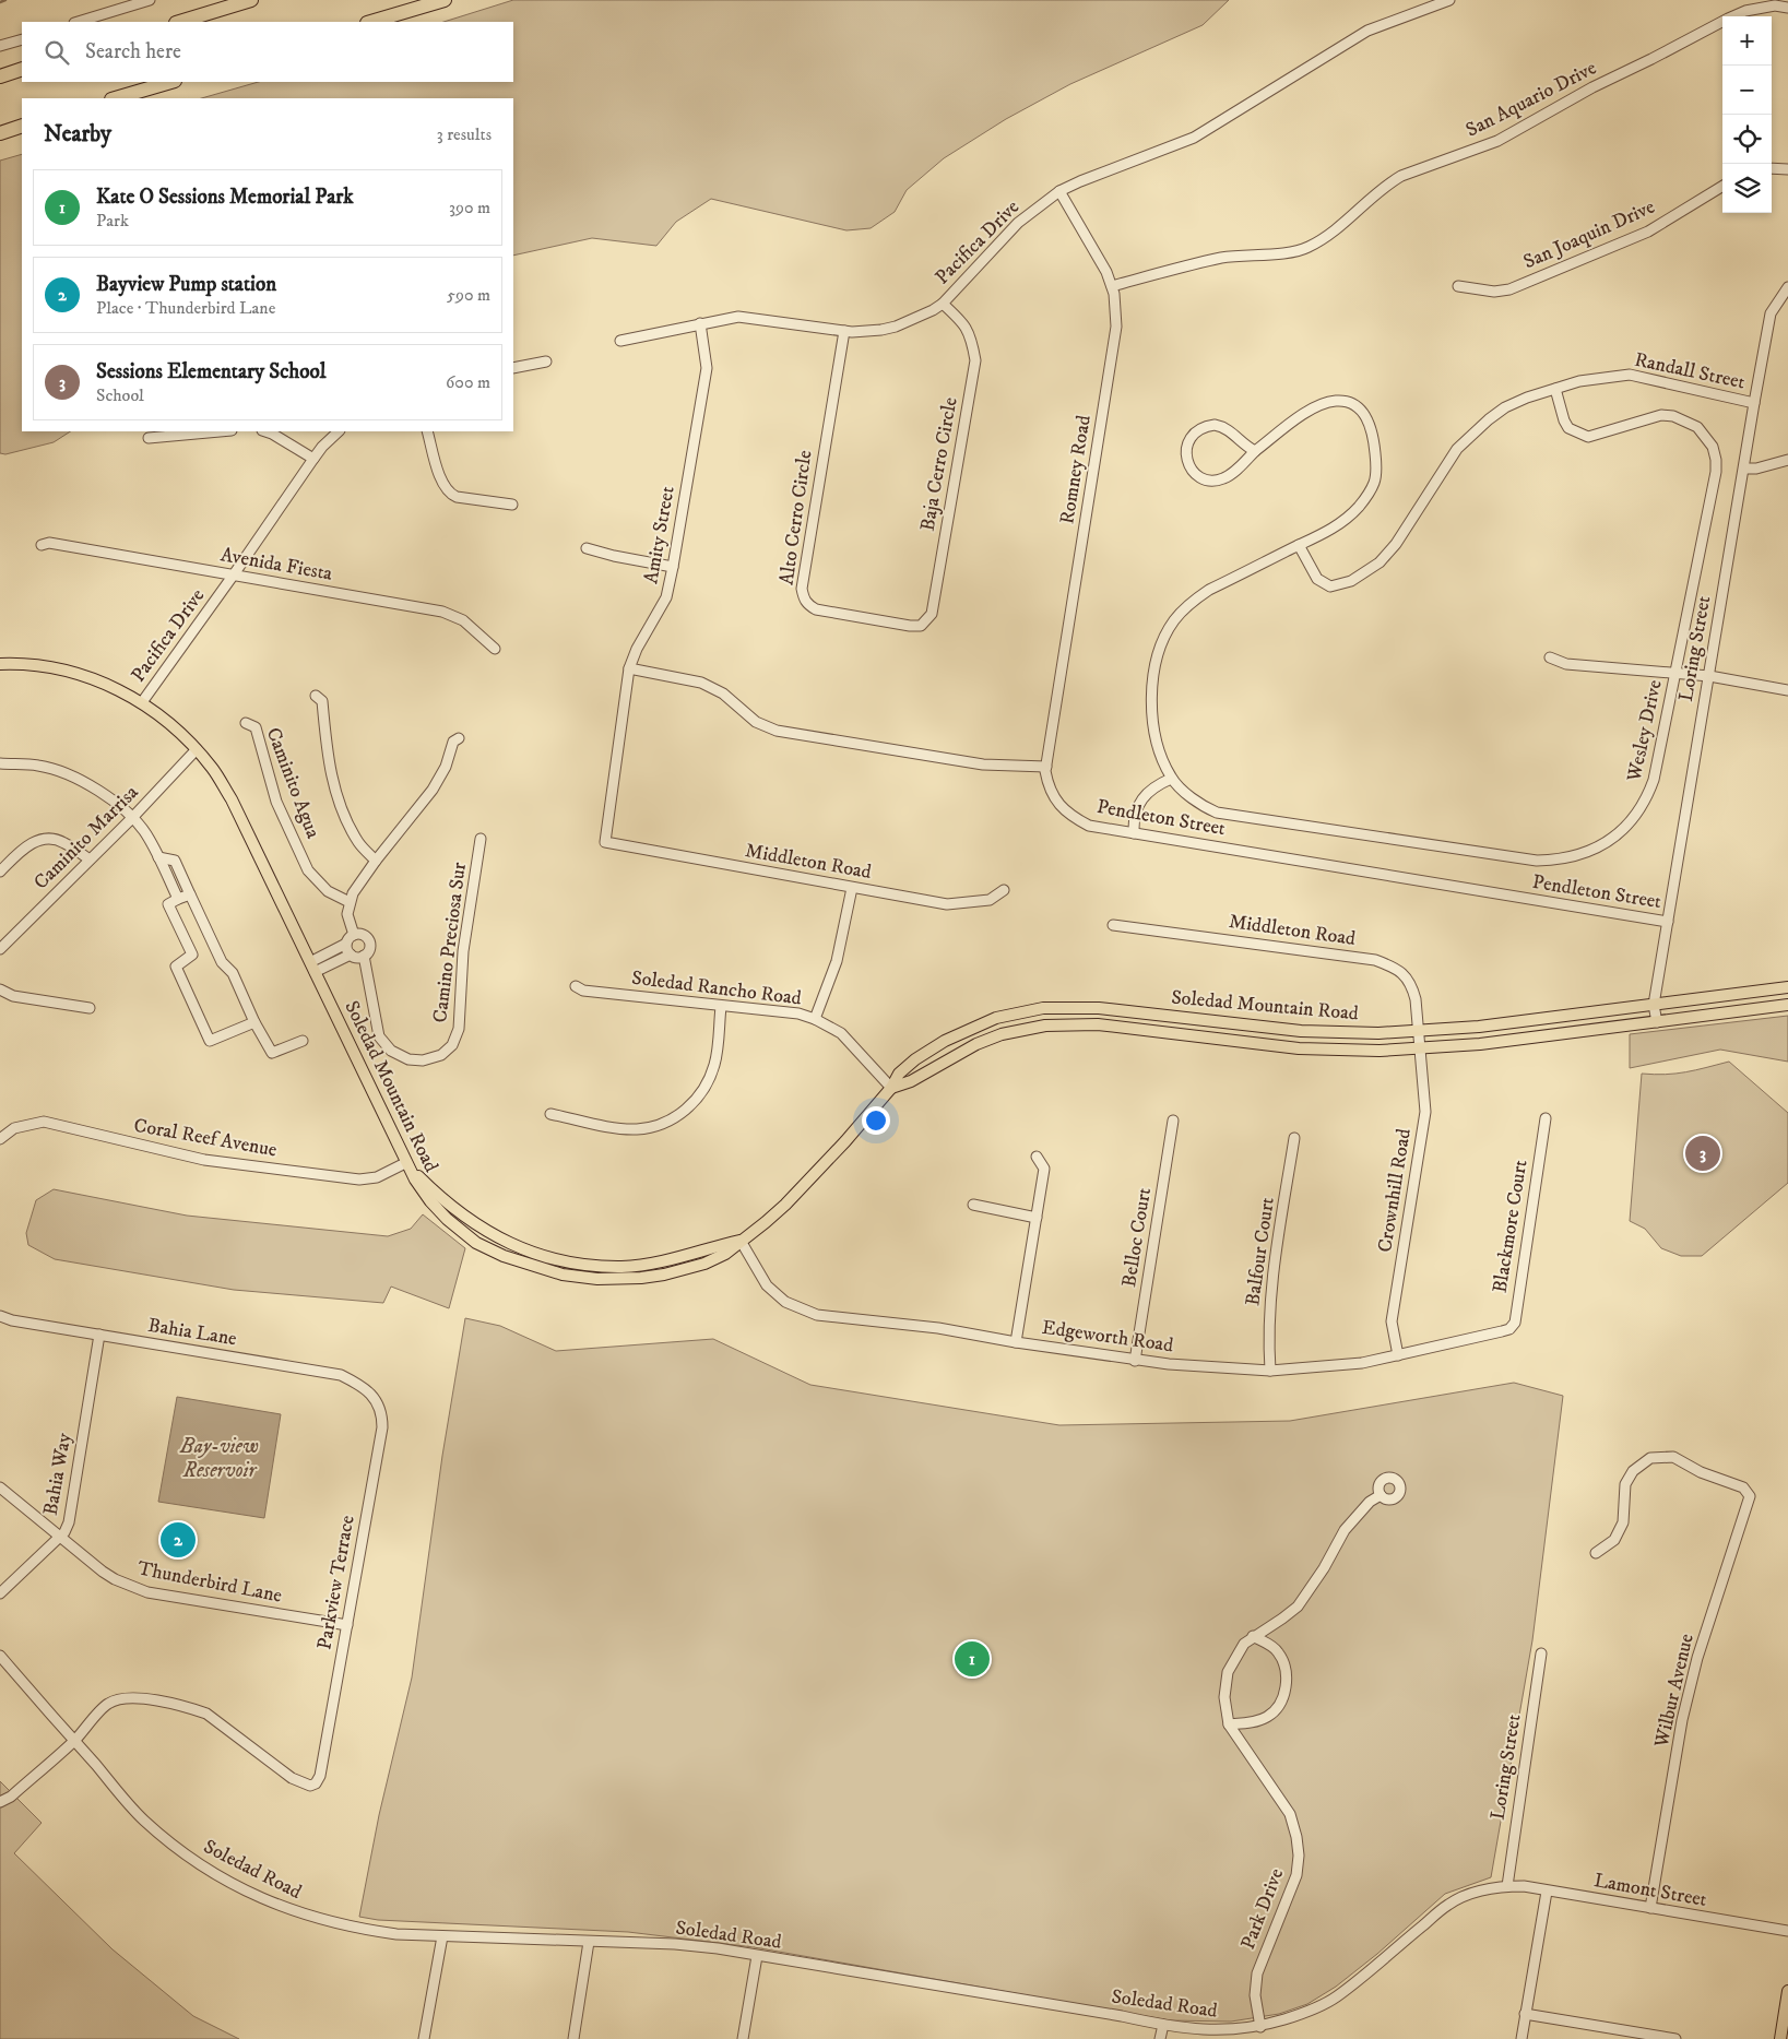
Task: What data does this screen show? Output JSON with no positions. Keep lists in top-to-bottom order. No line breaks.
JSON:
{"streets":{"main road":["Soledad Mountain Road"],"street":["San Aquario Drive","San Joaquin Drive","Pacifica Drive","Randall Street","Baja Cerro Circle","Romney Road","Alto Cerro Circle","Amity Street","Avenida Fiesta","Loring Street","Wesley Drive","Caminito Agua","Pendleton Street","Caminito Marrisa","Middleton Road","Camino Preciosa Sur","Soledad Rancho Road","Coral Reef Avenue","Crownhill Road","Blackmore Court","Belloc Court","Balfour Court","Bahia Lane","Edgeworth Road","Bahia Way","Thunderbird Lane","Parkview Terrace","Wilbur Avenue","Soledad Road","Lamont Street","Park Drive"]},"crossings":[["San Aquario Drive","Romney Road"],["Pacifica Drive","Baja Cerro Circle"],["Pacifica Drive","Romney Road"],["Pacifica Drive","Alto Cerro Circle"],["Pacifica Drive","Amity Street"],["Pacifica Drive","Avenida Fiesta"],["Pacifica Drive","Soledad Mountain Road"],["Randall Street","Loring Street"],["Randall Street","Wesley Drive"],["Baja Cerro Circle","Alto Cerro Circle"],["Romney Road","Pendleton Street"],["Amity Street","Middleton Road"],["Loring Street","Pendleton Street"],["Loring Street","Soledad Mountain Road"],["Loring Street","Soledad Road"],["Loring Street","Lamont Street"],["Caminito Marrisa","Soledad Mountain Road"],["Middleton Road","Soledad Mountain Road"],["Middleton Road","Crownhill Road"],["Soledad Rancho Road","Soledad Mountain Road"],["Soledad Mountain Road","Coral Reef Avenue"],["Soledad Mountain Road","Crownhill Road"],["Soledad Mountain Road","Edgeworth Road"],["Crownhill Road","Edgeworth Road"],["Blackmore Court","Edgeworth Road"],["Belloc Court","Edgeworth Road"],["Balfour Court","Edgeworth Road"],["Bahia Lane","Bahia Way"],["Bahia Lane","Parkview Terrace"],["Bahia Way","Thunderbird Lane"],["Thunderbird Lane","Parkview Terrace"],["Parkview Terrace","Soledad Road"],["Wilbur Avenue","Lamont Street"],["Soledad Road","Lamont Street"],["Soledad Road","Park Drive"]],"water":["Bay-view Reservoir"],"page":{"map_buttons":["+","−"],"search":"Search here","heading":["Nearby","3 results"],"list":[{"mark":"1","name":"Kate O Sessions Memorial Park","note":"Park","value":"390 m"},{"mark":"2","name":"Bayview Pump station","note":"Place · Thunderbird Lane","value":"590 m"},{"mark":"3","name":"Sessions Elementary School","note":"School","value":"600 m"}],"pins":["3","2","1"]}}
